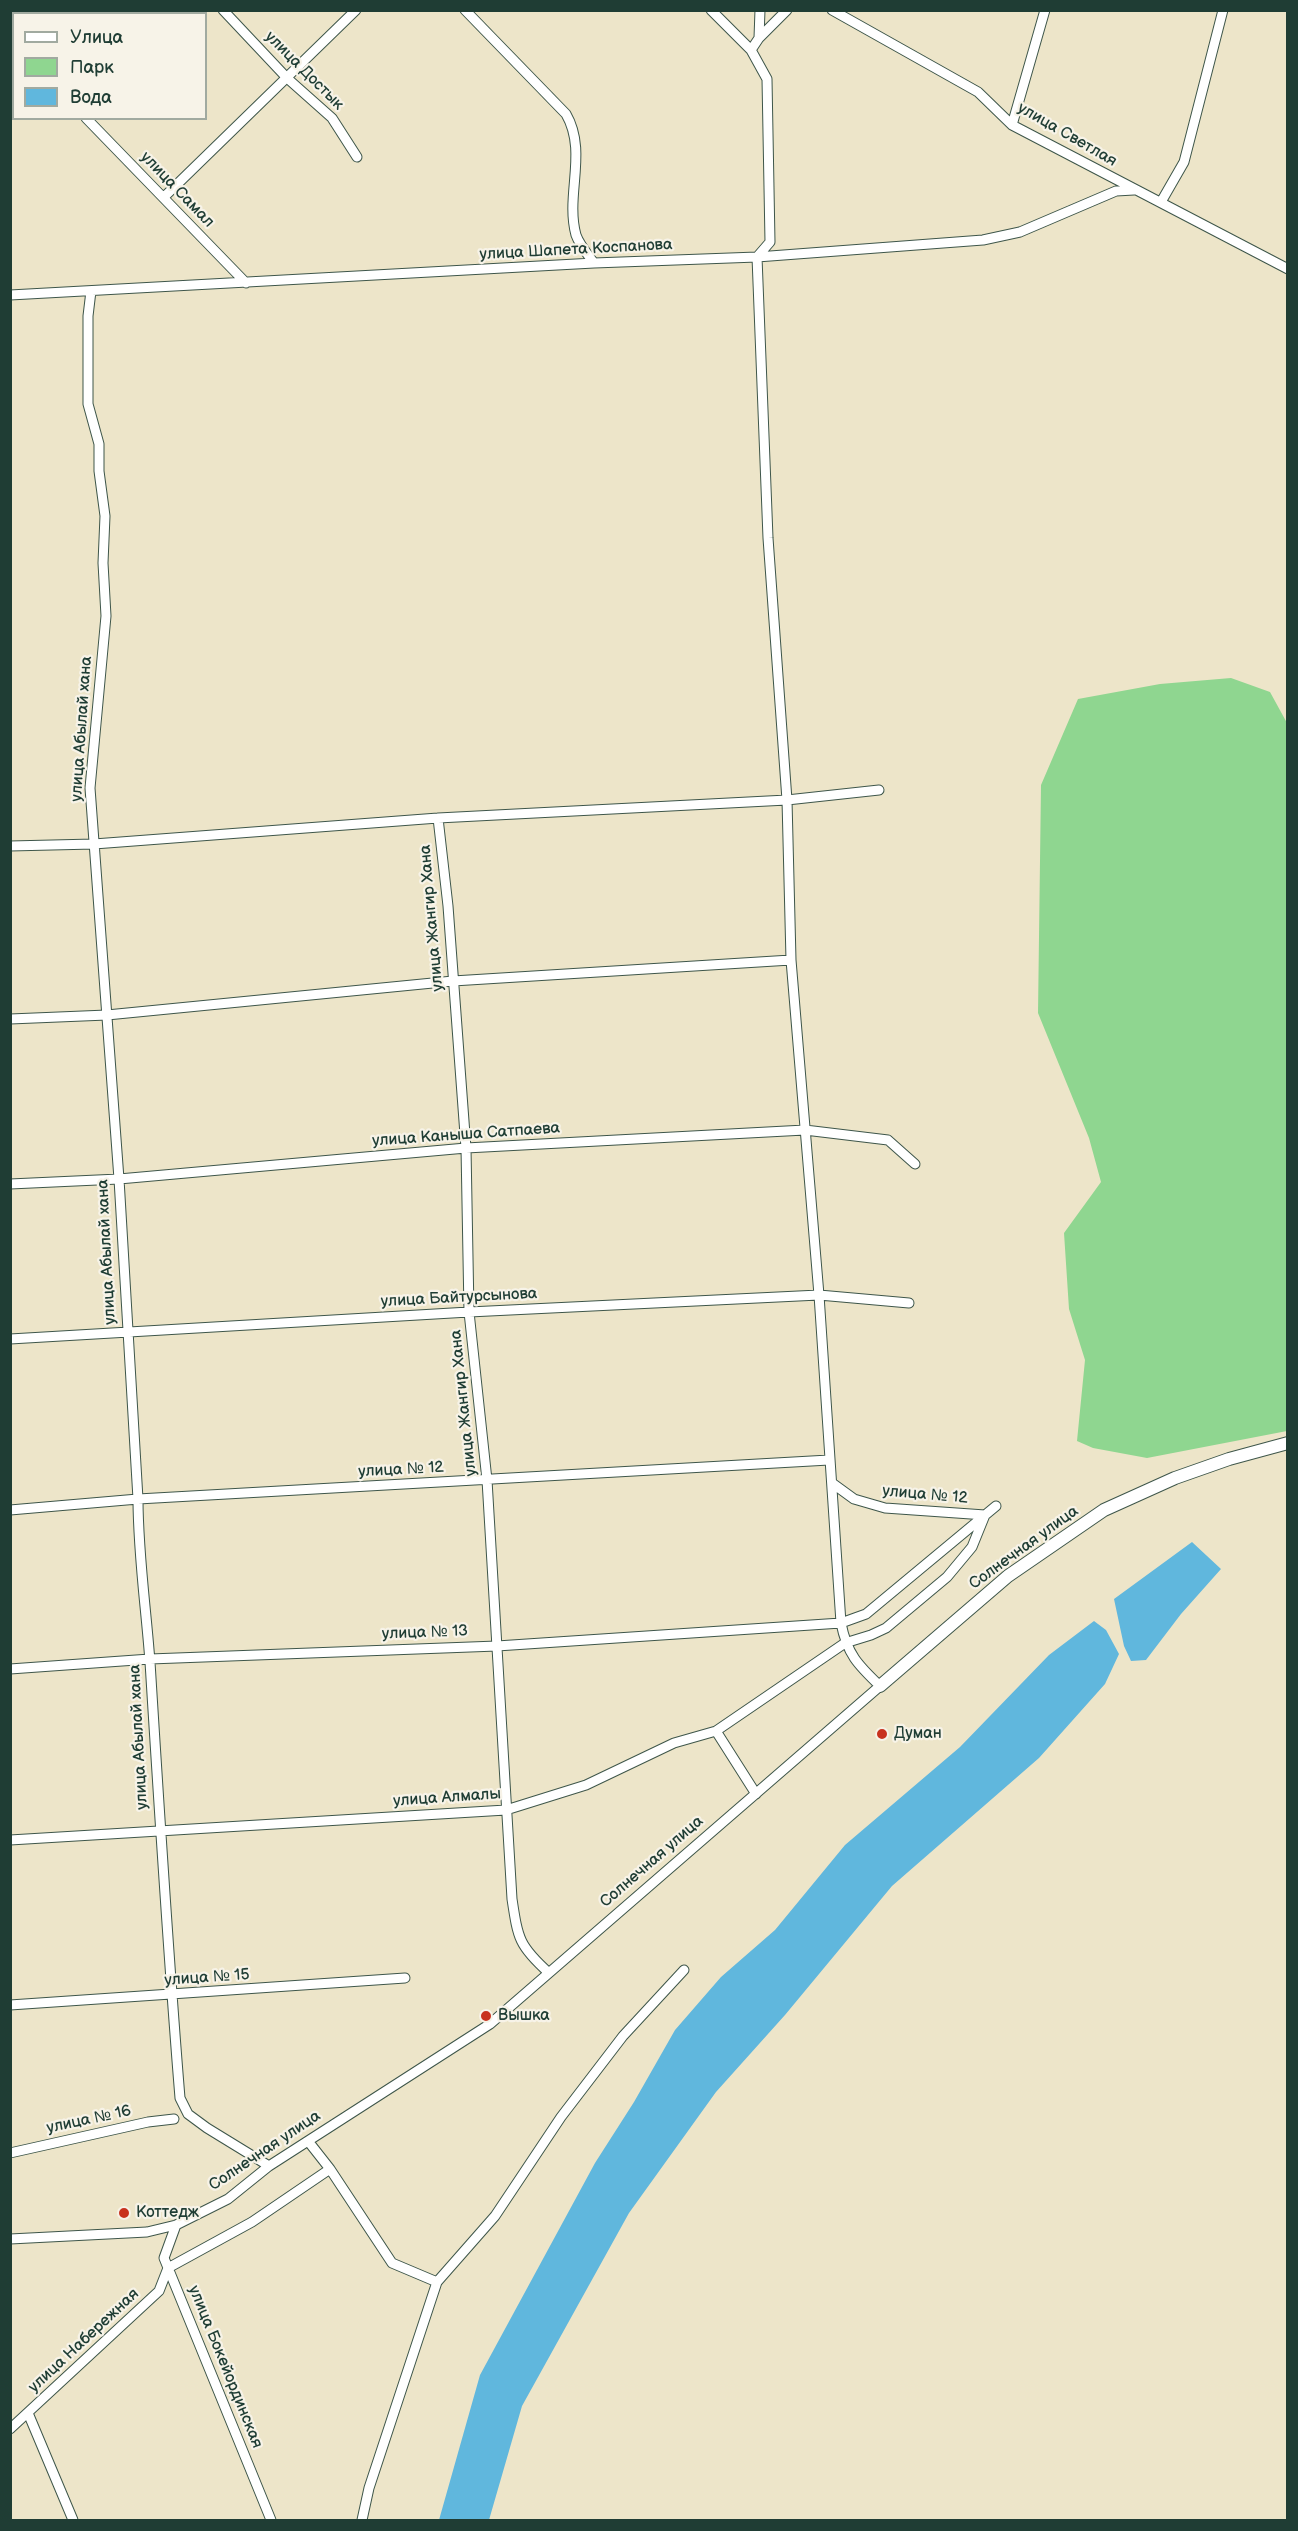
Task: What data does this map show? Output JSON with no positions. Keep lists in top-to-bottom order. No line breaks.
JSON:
{"streets":{"street":["улица Достык","улица Светлая","улица Самал","улица Шапета Коспанова","улица Абылай хана","улица Жангир Хана","улица Каныша Сатпаева","улица Байтурсынова","улица № 12","Солнечная улица","улица № 13","улица Алмалы","улица № 15","улица № 16","улица Набережная","улица Бокейординская"]},"crossings":[["улица Светлая","улица Шапета Коспанова"],["улица Самал","улица Шапета Коспанова"],["улица Шапета Коспанова","улица Абылай хана"],["улица Абылай хана","улица Каныша Сатпаева"],["улица Абылай хана","улица Байтурсынова"],["улица Абылай хана","улица № 12"],["улица Абылай хана","Солнечная улица"],["улица Абылай хана","улица № 13"],["улица Абылай хана","улица Алмалы"],["улица Абылай хана","улица № 15"],["улица Жангир Хана","улица Каныша Сатпаева"],["улица Жангир Хана","улица Байтурсынова"],["улица Жангир Хана","улица № 12"],["улица Жангир Хана","Солнечная улица"],["улица Жангир Хана","улица № 13"],["улица Жангир Хана","улица Алмалы"],["улица № 12","улица № 13"],["улица № 12","улица Алмалы"],["Солнечная улица","улица Бокейординская"],["улица № 13","улица Алмалы"],["улица Набережная","улица Бокейординская"]],"places":["Думан","Вышка","Коттедж"],"legend":["Улица","Парк","Вода"]}
